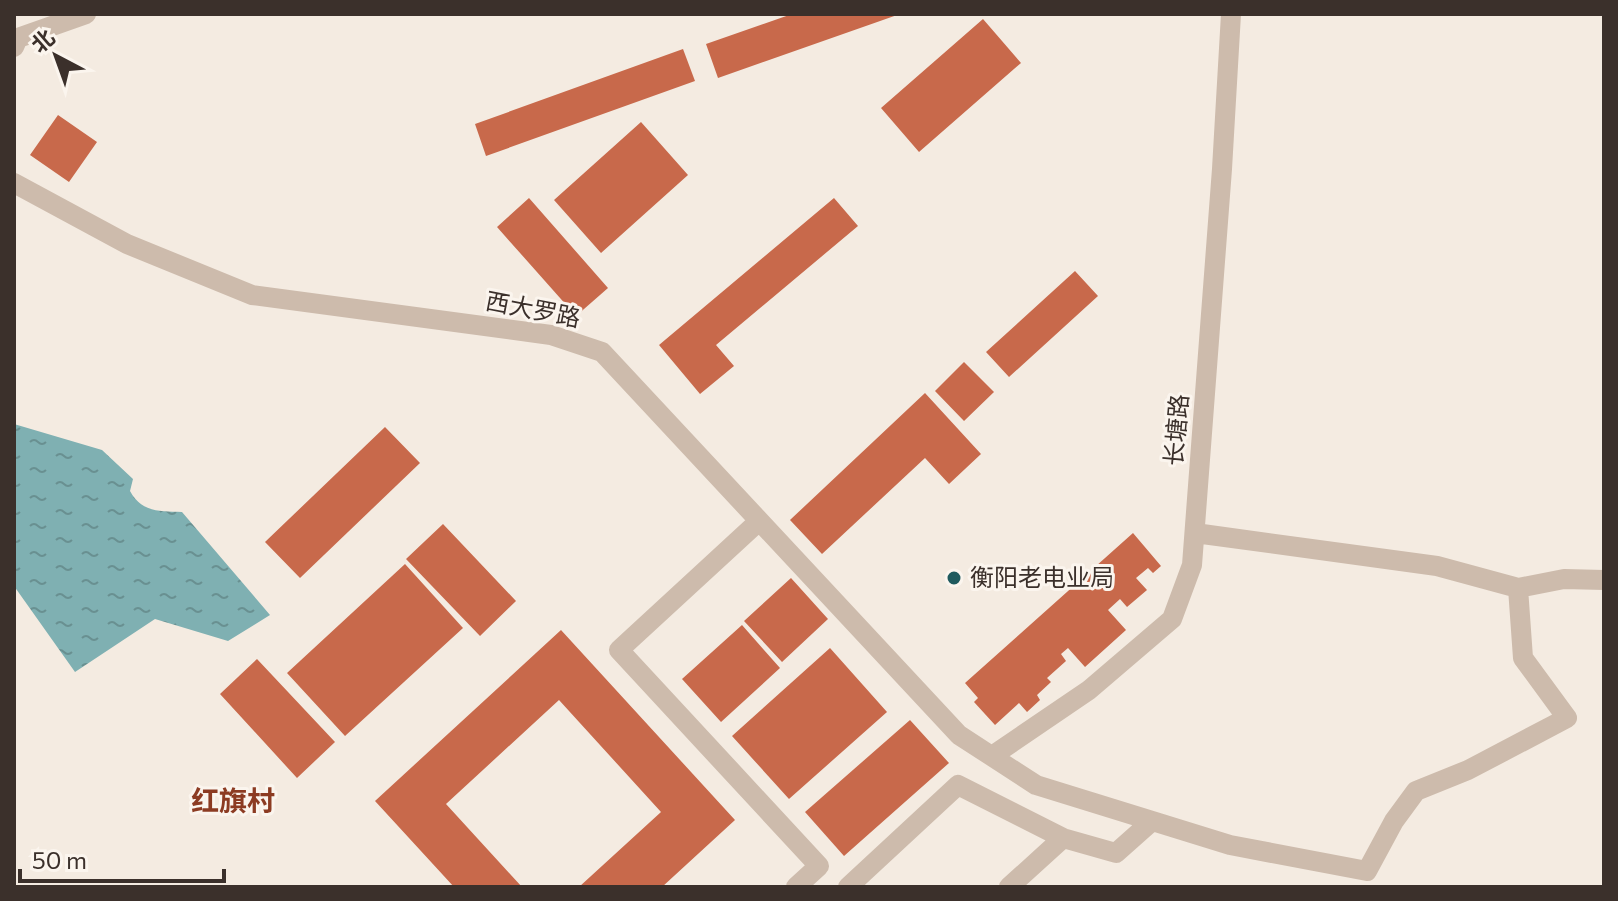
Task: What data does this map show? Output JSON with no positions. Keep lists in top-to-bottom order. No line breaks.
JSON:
{"streets":{"street":["西大罗路","长塘路"]},"crossings":[["西大罗路","长塘路"]],"districts":["红旗村"],"places":["衡阳老电业局"],"scale_bar":"50 m","north":"top left"}
